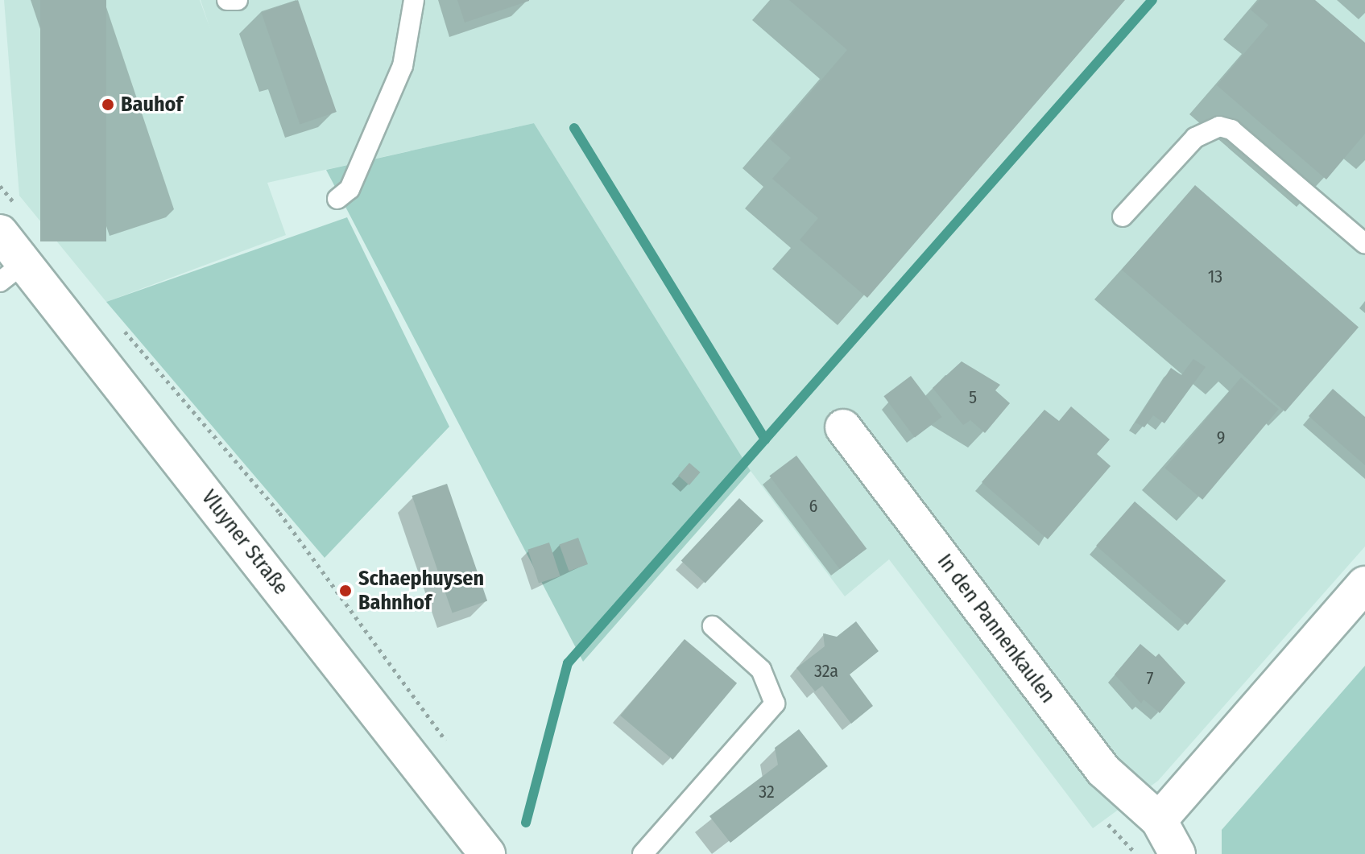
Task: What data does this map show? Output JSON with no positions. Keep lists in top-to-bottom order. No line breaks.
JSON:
{"streets":{"street":["Vluyner Straße","In den Pannenkaulen"]},"places":["Bauhof","Schaephuysen Bahnhof"],"house_numbers":["13","5","9","6","32a","7","32"]}
